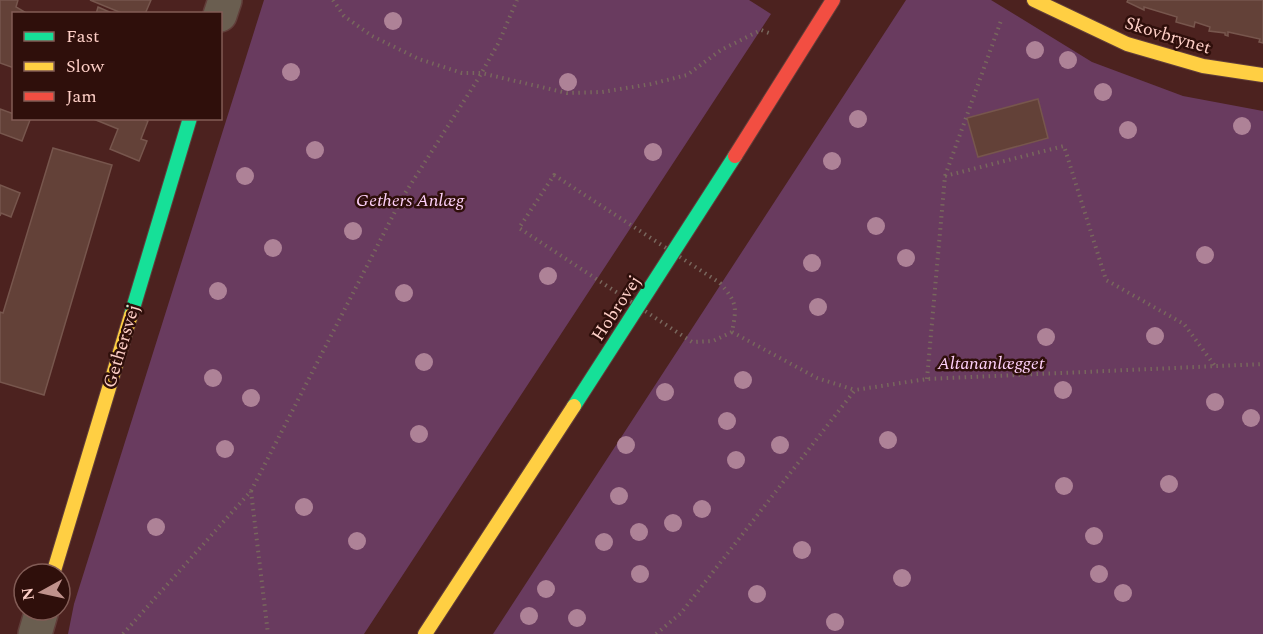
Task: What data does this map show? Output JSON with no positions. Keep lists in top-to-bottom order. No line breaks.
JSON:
{"streets":{"street":["Skovbrynet","Hobrovej","Gethersvej"]},"parks":["Gethers Anlæg","Altananlægget"],"legend":["Fast","Slow","Jam"],"north":"left"}
